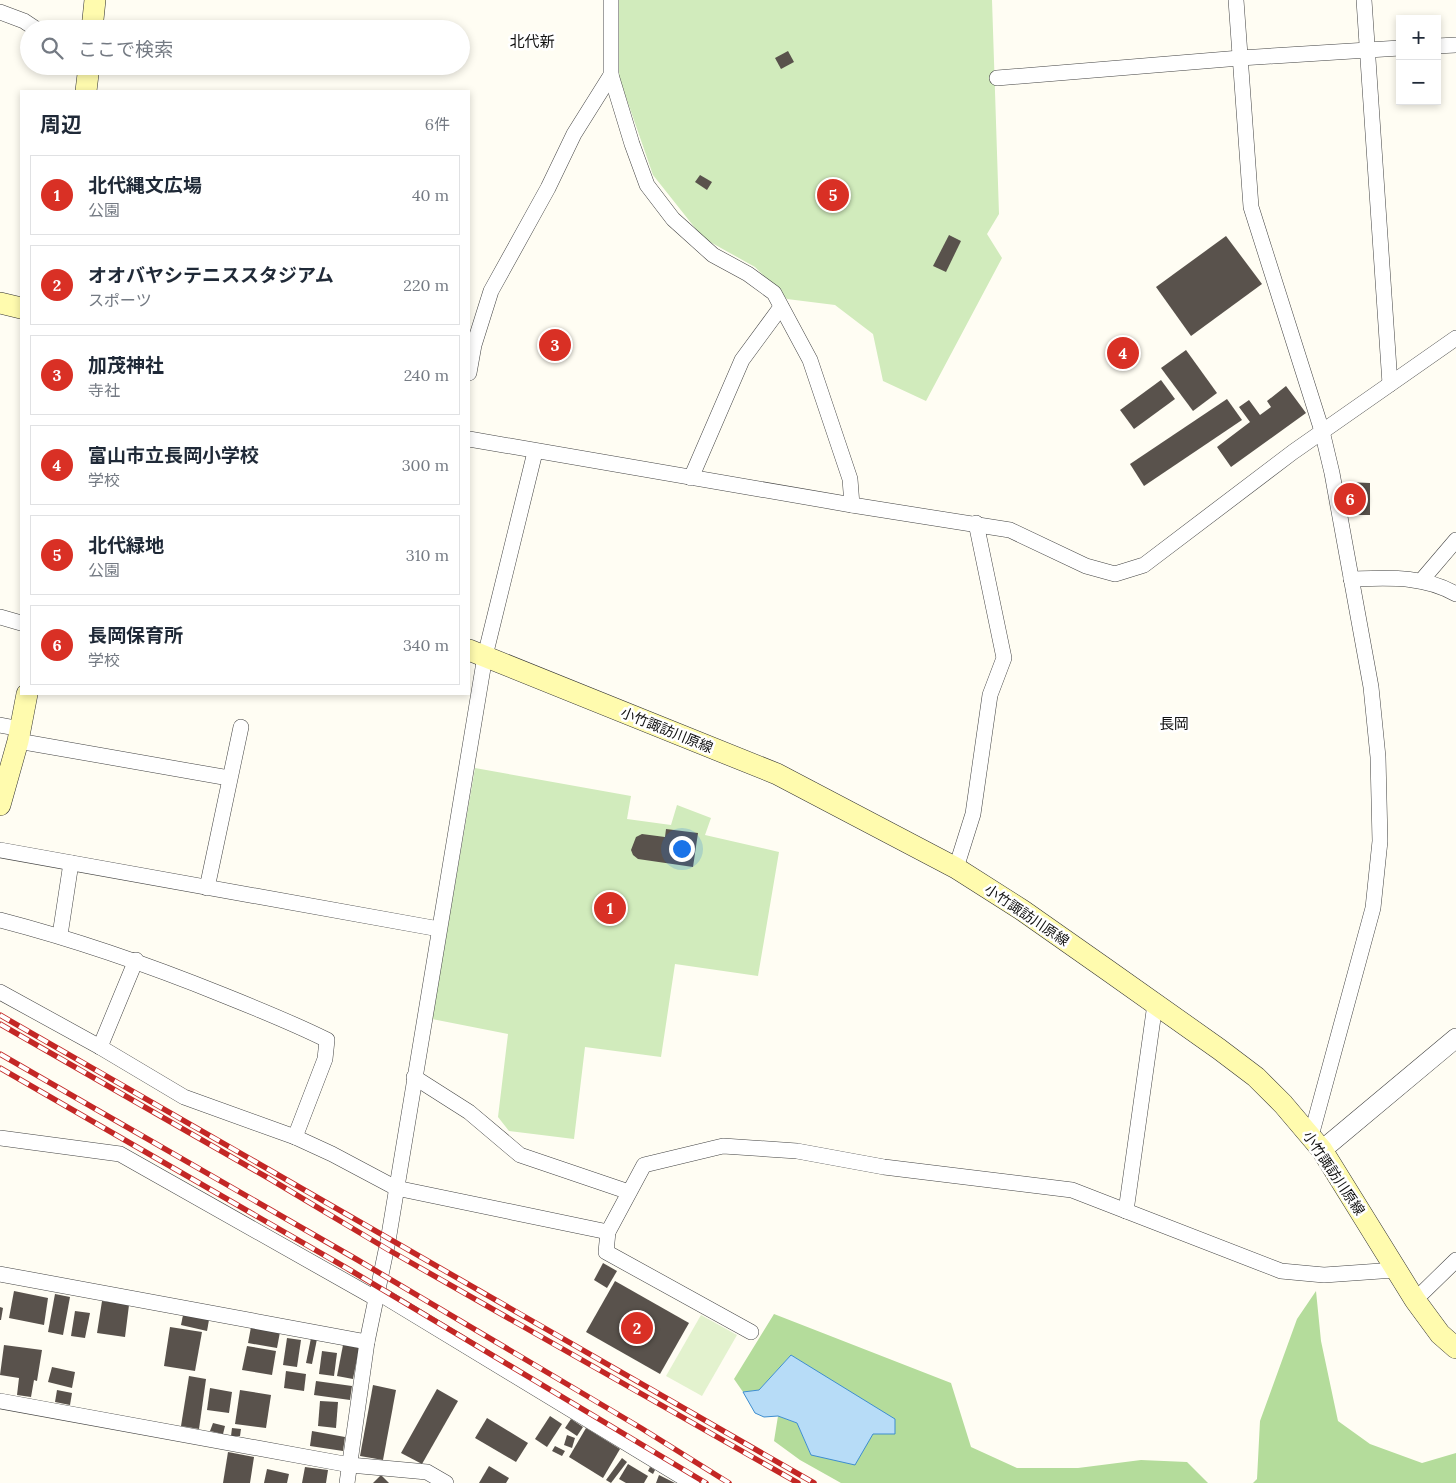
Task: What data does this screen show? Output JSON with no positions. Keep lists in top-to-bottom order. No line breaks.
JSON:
{"streets":{"main road":["小竹諏訪川原線"]},"districts":["北代新","長岡"],"page":{"map_buttons":["+","−"],"search":"ここで検索","heading":["周辺","6件"],"list":[{"mark":"1","name":"北代縄文広場","note":"公園","value":"40 m"},{"mark":"2","name":"オオバヤシテニススタジアム","note":"スポーツ","value":"220 m"},{"mark":"3","name":"加茂神社","note":"寺社","value":"240 m"},{"mark":"4","name":"富山市立長岡小学校","note":"学校","value":"300 m"},{"mark":"5","name":"北代緑地","note":"公園","value":"310 m"},{"mark":"6","name":"長岡保育所","note":"学校","value":"340 m"}],"pins":["5","3","4","6","1","2"]}}
